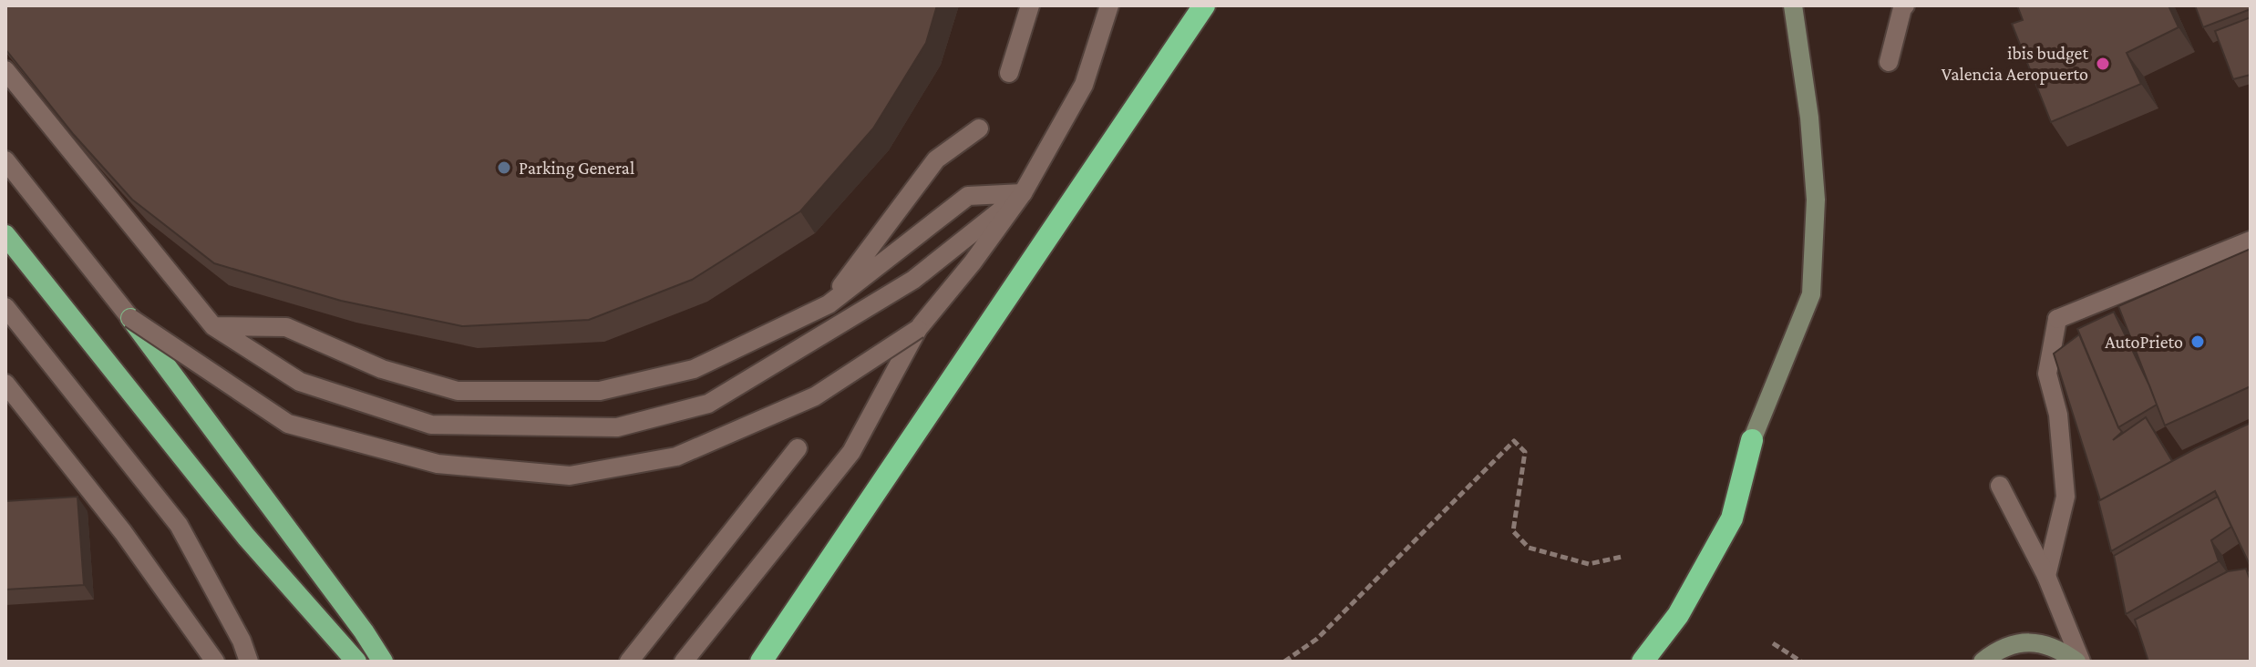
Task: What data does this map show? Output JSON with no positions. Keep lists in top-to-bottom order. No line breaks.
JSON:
{"places":["ibis budget Valencia Aeropuerto","Parking General","AutoPrieto"]}
